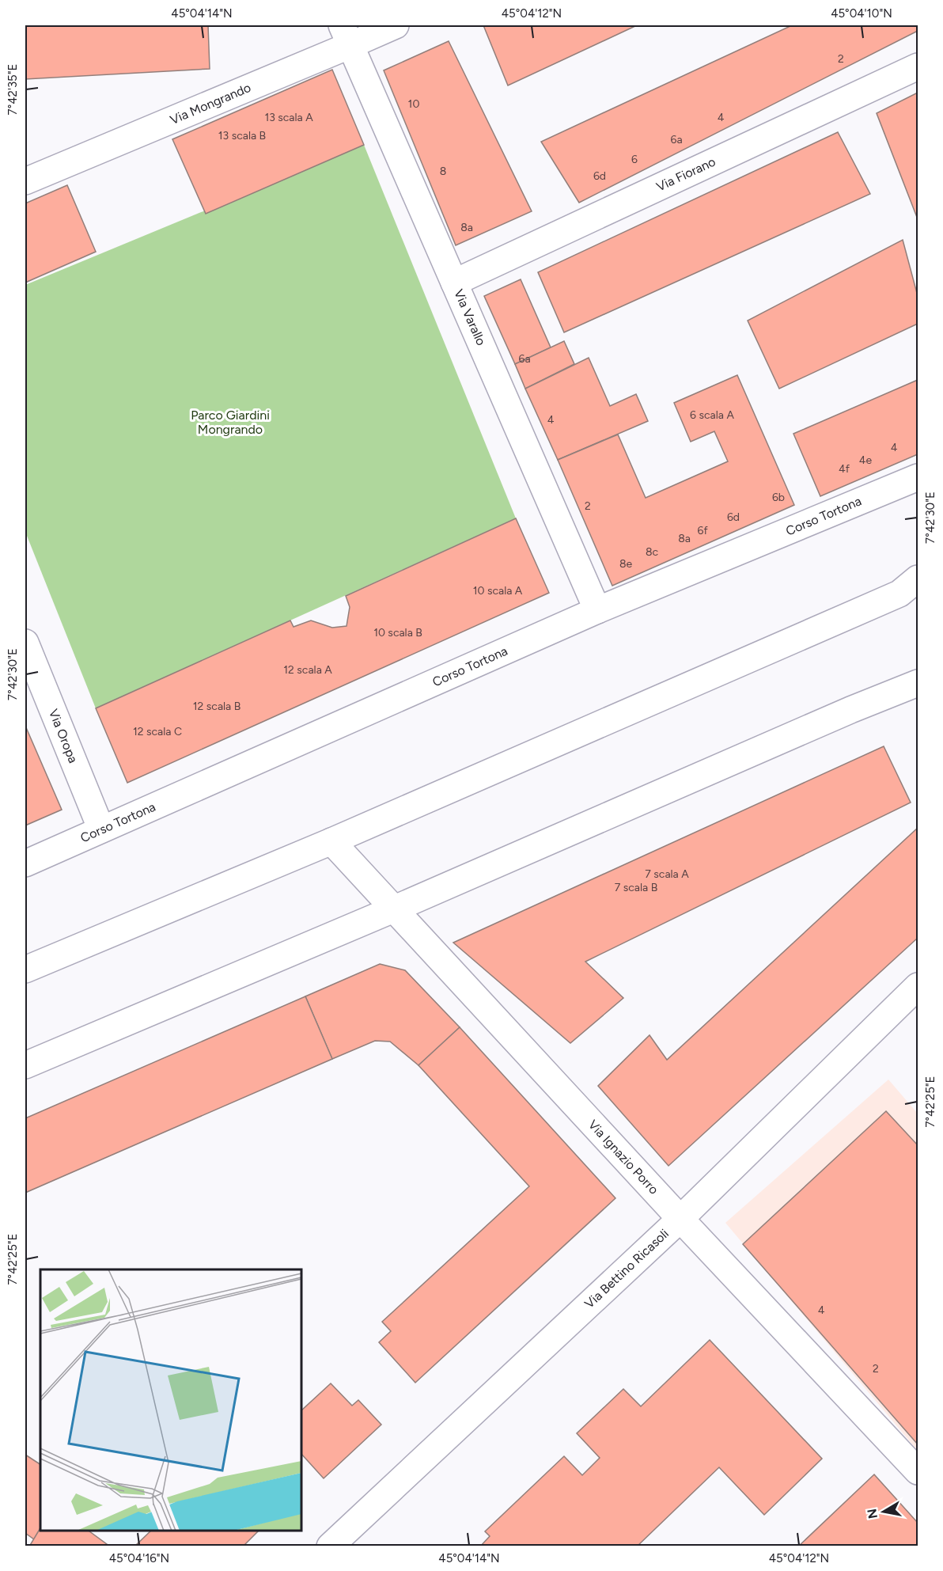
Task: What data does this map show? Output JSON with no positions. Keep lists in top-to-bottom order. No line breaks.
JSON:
{"streets":{"street":["Via Mongrando","Via Fiorano","Via Varallo","Corso Tortona","Via Oropa","Via Ignazio Porro","Via Bettino Ricasoli"]},"crossings":[["Via Mongrando","Via Varallo"],["Via Fiorano","Via Varallo"],["Via Varallo","Corso Tortona"],["Corso Tortona","Via Oropa"],["Via Ignazio Porro","Via Bettino Ricasoli"]],"parks":["Parco Giardini Mongrando"],"house_numbers":["2","10","13 scala A","4","13 scala B","6a","6","8","6d","8a","6a","6 scala A","4","4","4e","4f","6b","2","6d","6f","8a","8c","8e","10 scala A","10 scala B","12 scala A","12 scala B","12 scala C","7 scala A","7 scala B","4","2"],"north":"left","coordinates":["45°04'14\"N","45°04'12\"N","45°04'10\"N","7°42'35\"E","7°42'30\"E","7°42'25\"E","45°04'16\"N"]}
